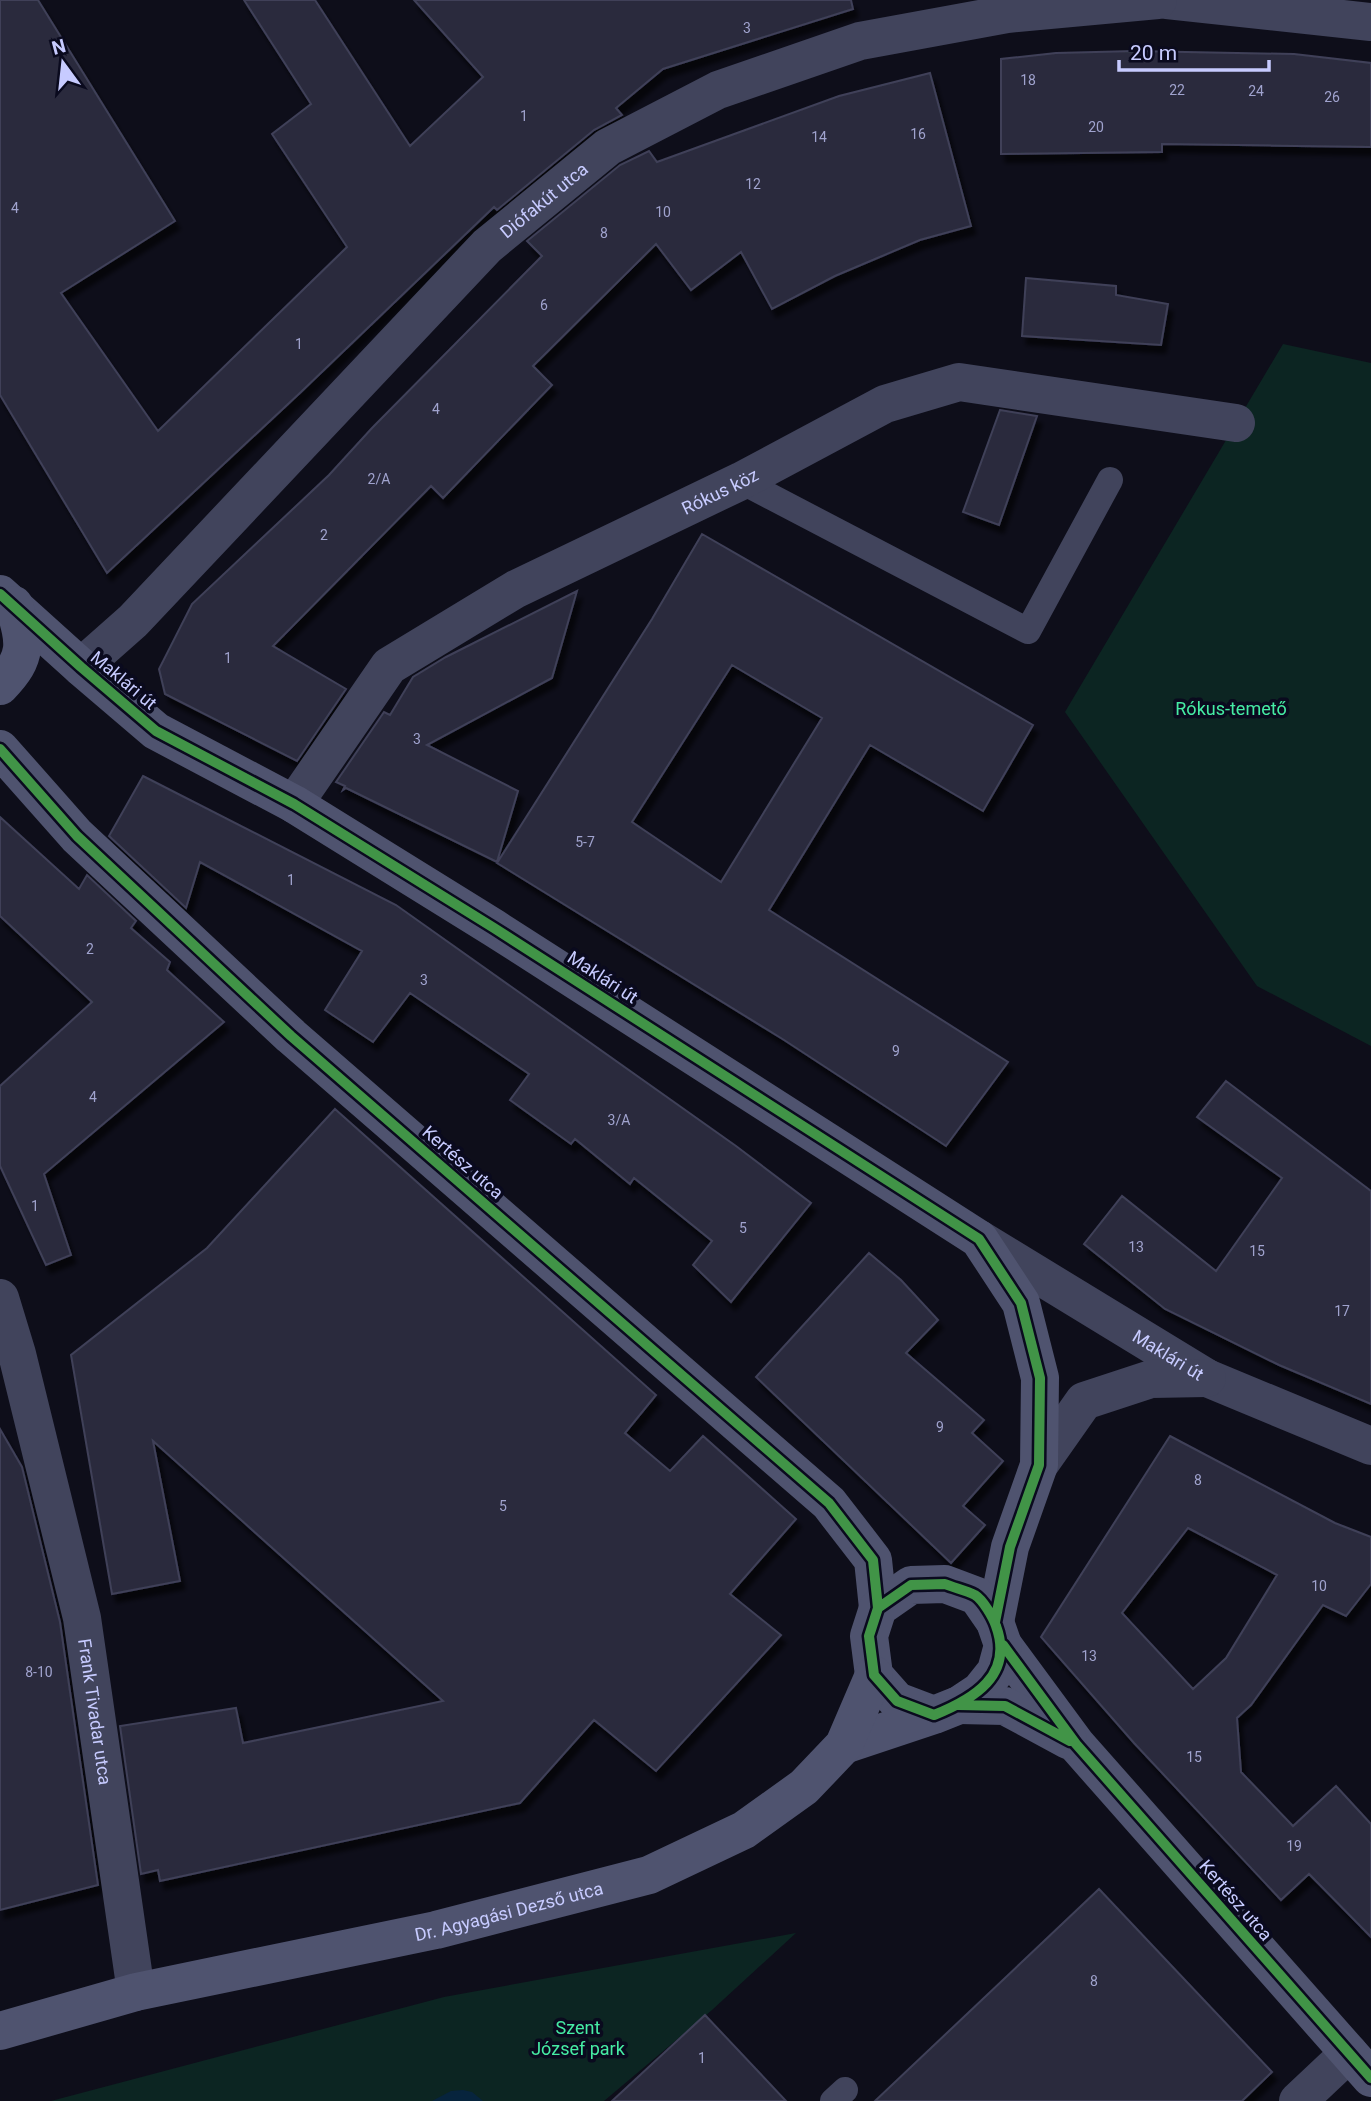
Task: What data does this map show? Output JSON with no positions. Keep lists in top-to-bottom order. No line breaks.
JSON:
{"streets":{"street":["Diófakút utca","Rókus köz","Maklári út","Kertész utca","Frank Tivadar utca","Dr. Agyagási Dezső utca"]},"crossings":[["Diófakút utca","Maklári út"],["Rókus köz","Maklári út"],["Kertész utca","Dr. Agyagási Dezső utca"],["Frank Tivadar utca","Dr. Agyagási Dezső utca"]],"parks":["Rókus-temető","Szent József park"],"house_numbers":["3","18","22","24","26","1","20","16","14","12","4","10","8","6","1","4","2/A","2","1","3","5-7","1","2","3","9","4","3/A","1","5","13","15","17","9","8","5","10","13","8-10","15","19","8","1"],"scale_bar":"20 m","north":"top"}
